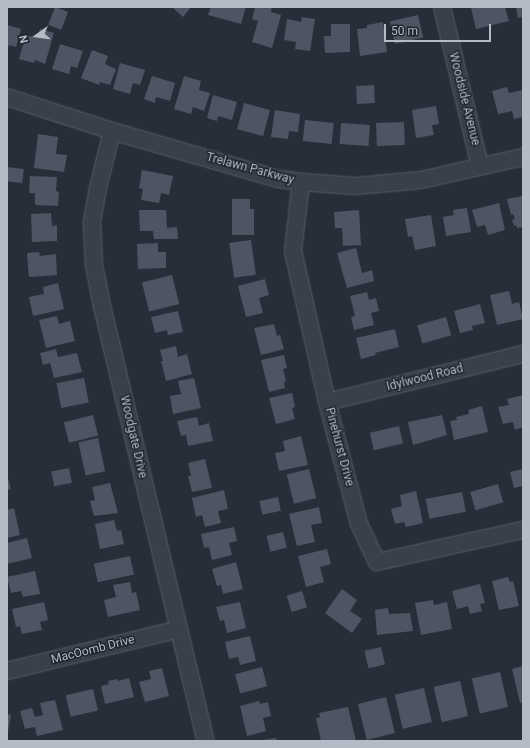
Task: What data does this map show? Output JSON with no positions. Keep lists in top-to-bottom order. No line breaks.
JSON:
{"streets":{"street":["Woodside Avenue","Trelawn Parkway","Idylwood Road","Woodgate Drive","Pinehurst Drive","MacOomb Drive"]},"crossings":[["Woodside Avenue","Trelawn Parkway"],["Trelawn Parkway","Woodgate Drive"],["Trelawn Parkway","Pinehurst Drive"],["Idylwood Road","Pinehurst Drive"],["Woodgate Drive","MacOomb Drive"]],"scale_bar":"50 m","north":"left"}
